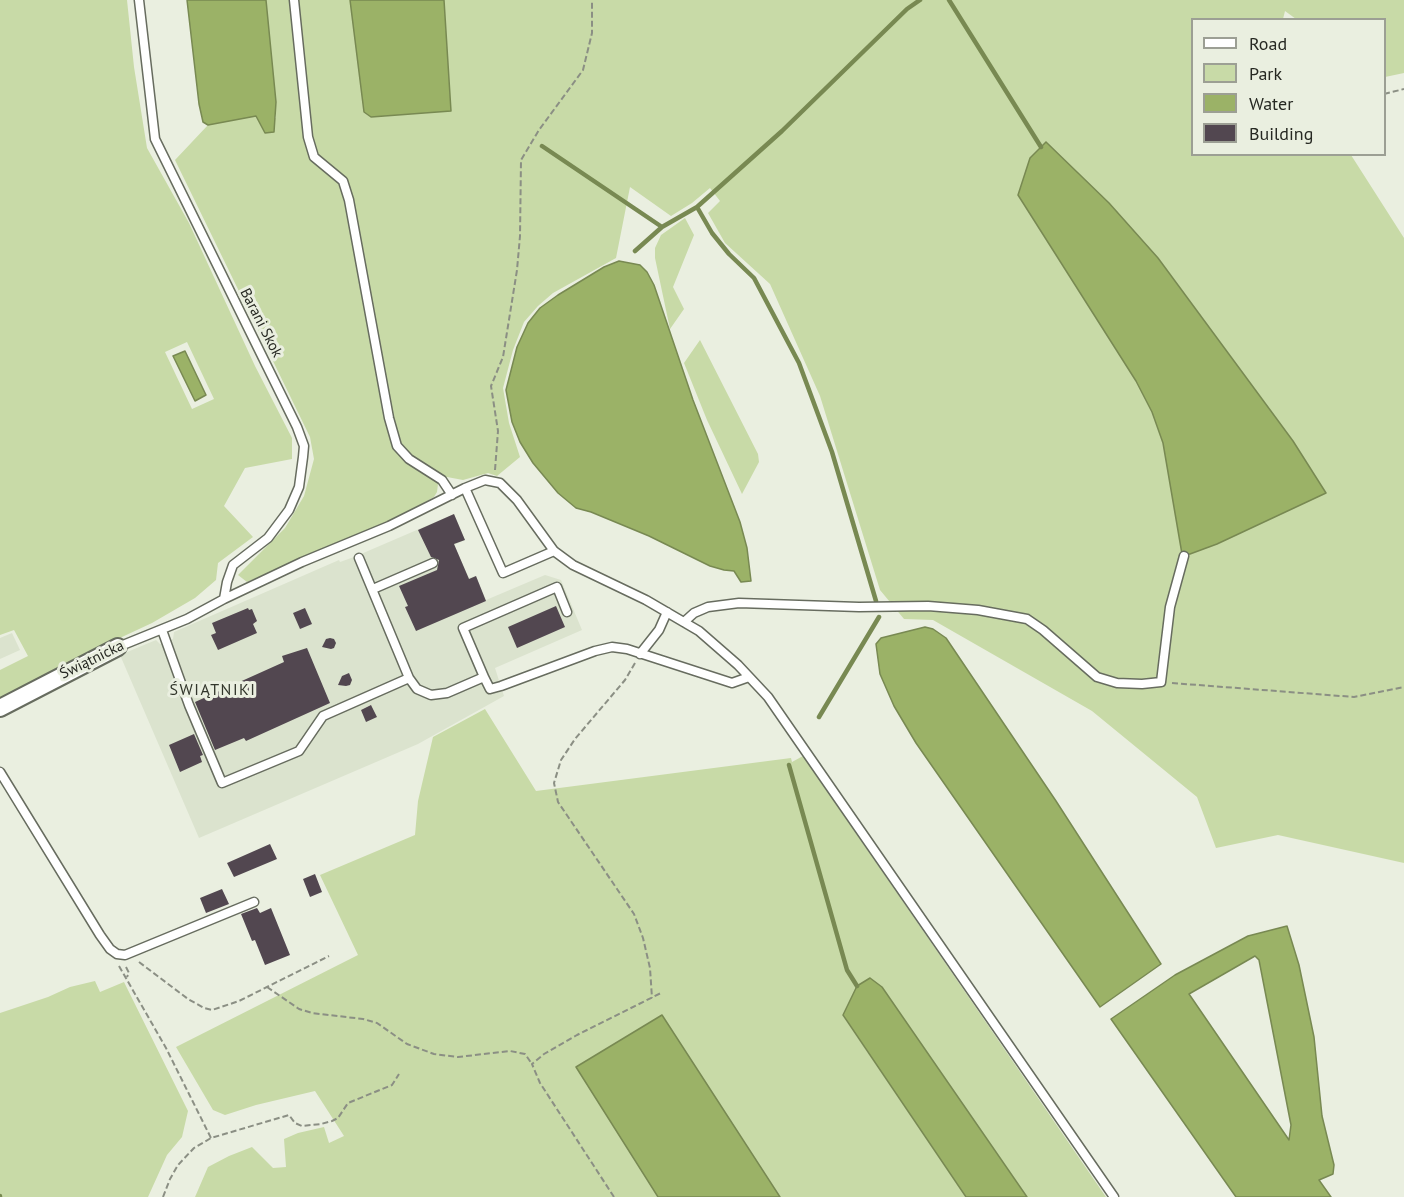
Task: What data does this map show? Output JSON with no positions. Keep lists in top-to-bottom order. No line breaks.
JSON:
{"streets":{"street":["Świątnicka"],"lane":["Barani Skok"]},"crossings":[["Barani Skok","Świątnicka"]],"districts":["ŚWIĄTNIKI"],"legend":["Road","Park","Water","Building"]}
